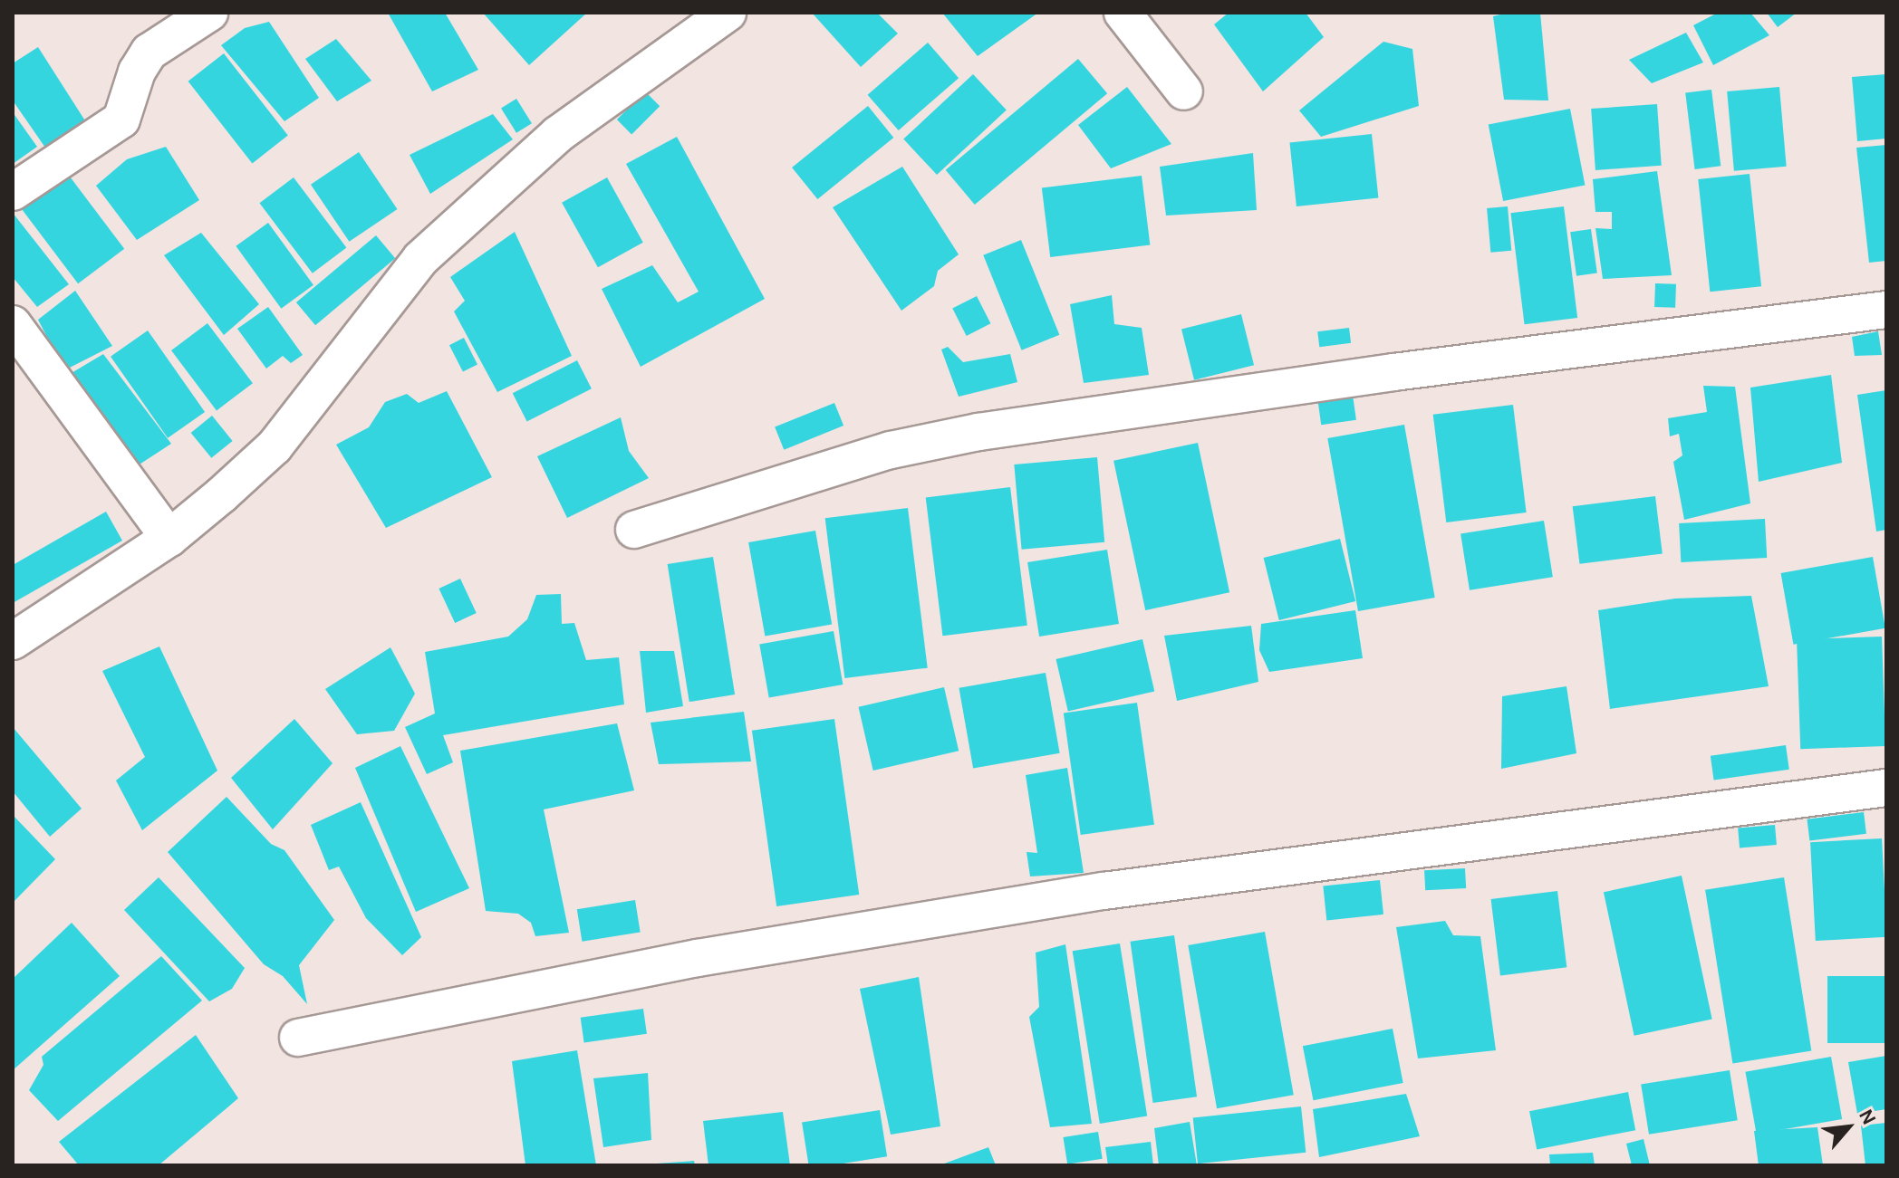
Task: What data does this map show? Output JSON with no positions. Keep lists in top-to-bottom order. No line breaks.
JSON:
{"north":"top right"}
